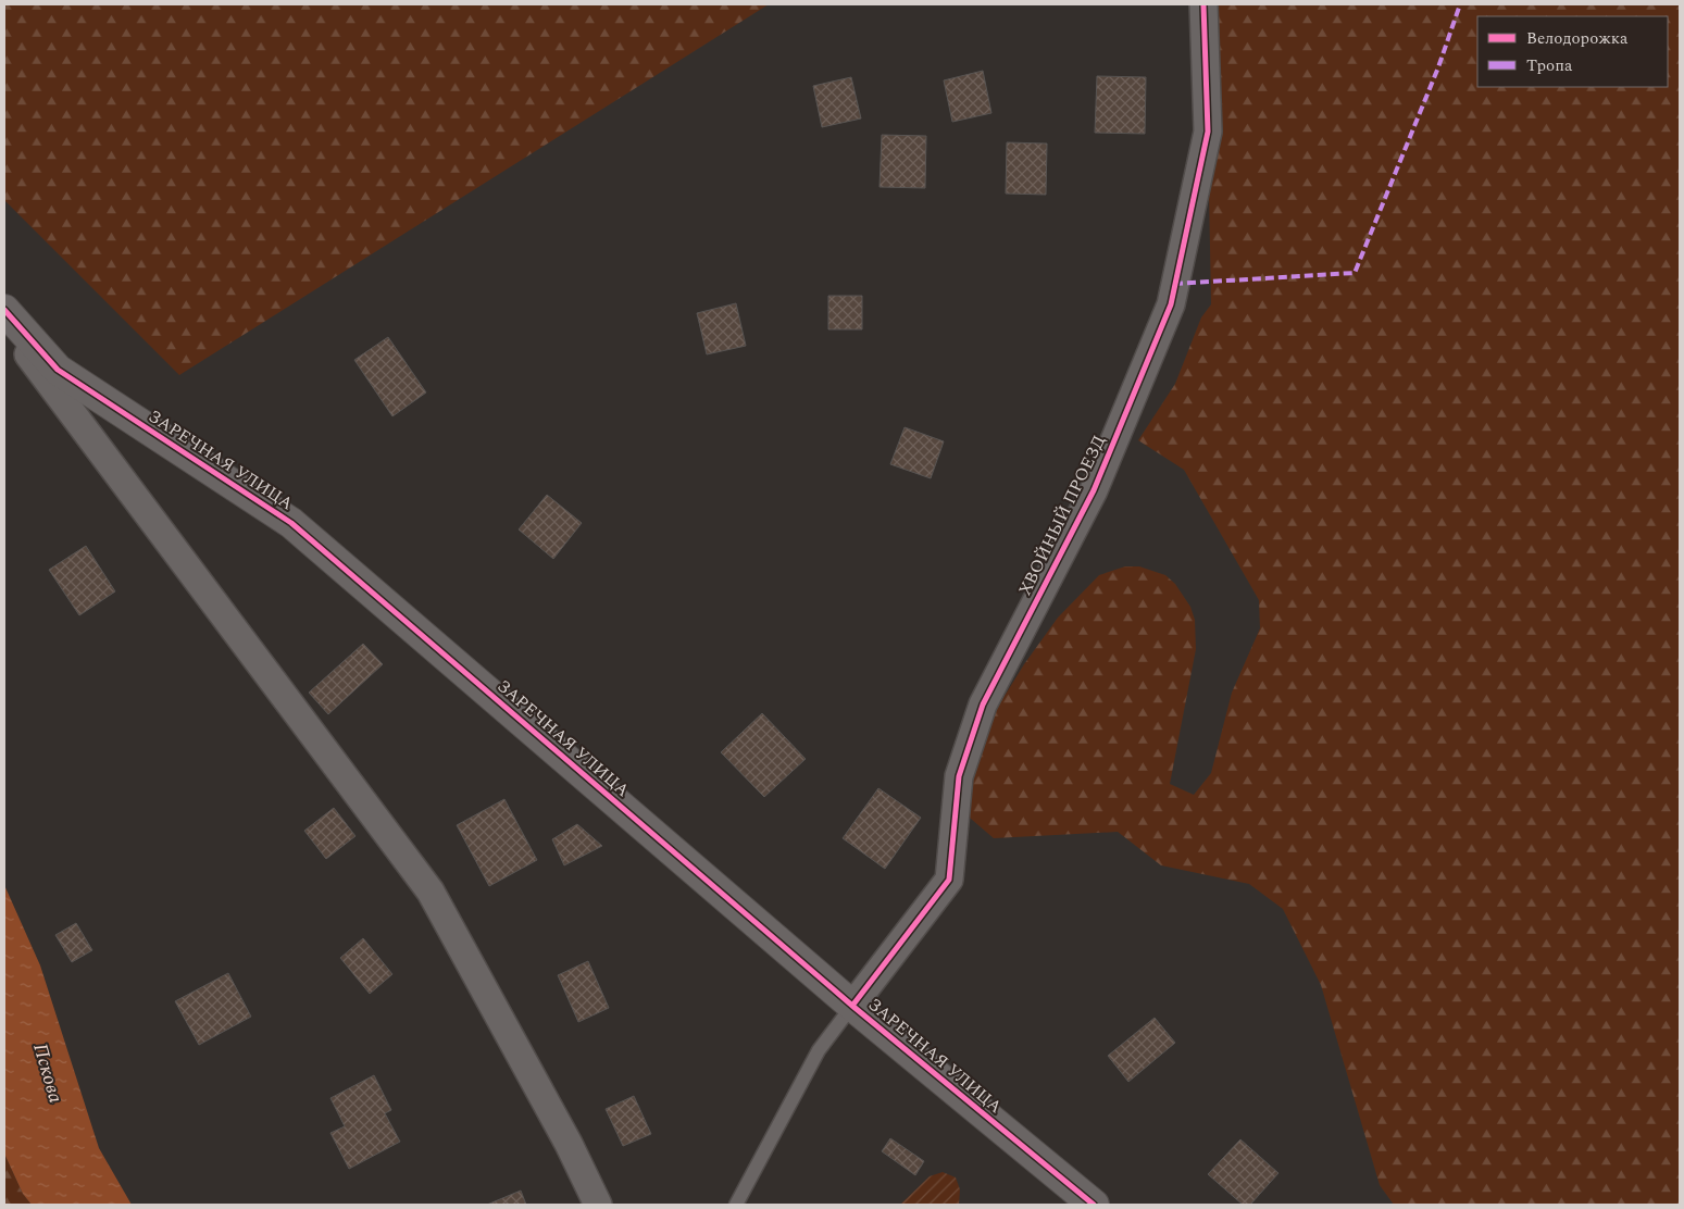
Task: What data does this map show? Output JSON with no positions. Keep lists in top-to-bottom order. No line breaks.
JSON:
{"streets":{"street":["ЗАРЕЧНАЯ УЛИЦА","ХВОЙНЫЙ ПРОЕЗД"]},"crossings":[["ЗАРЕЧНАЯ УЛИЦА","ХВОЙНЫЙ ПРОЕЗД"]],"water":["Пскова"],"legend":["Велодорожка","Тропа"]}
